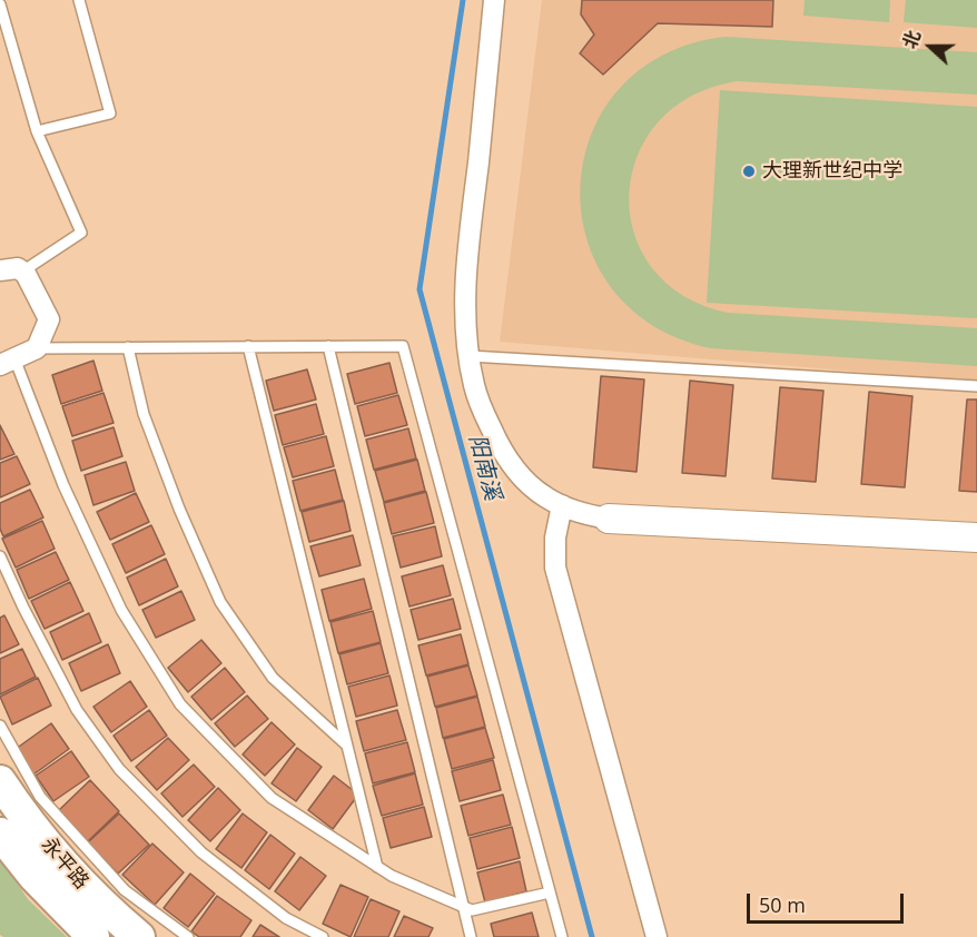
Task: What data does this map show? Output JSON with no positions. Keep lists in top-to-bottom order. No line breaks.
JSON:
{"streets":{"main road":["永平路"]},"water":["阳南溪"],"places":["大理新世纪中学"],"scale_bar":"50 m","north":"left"}
